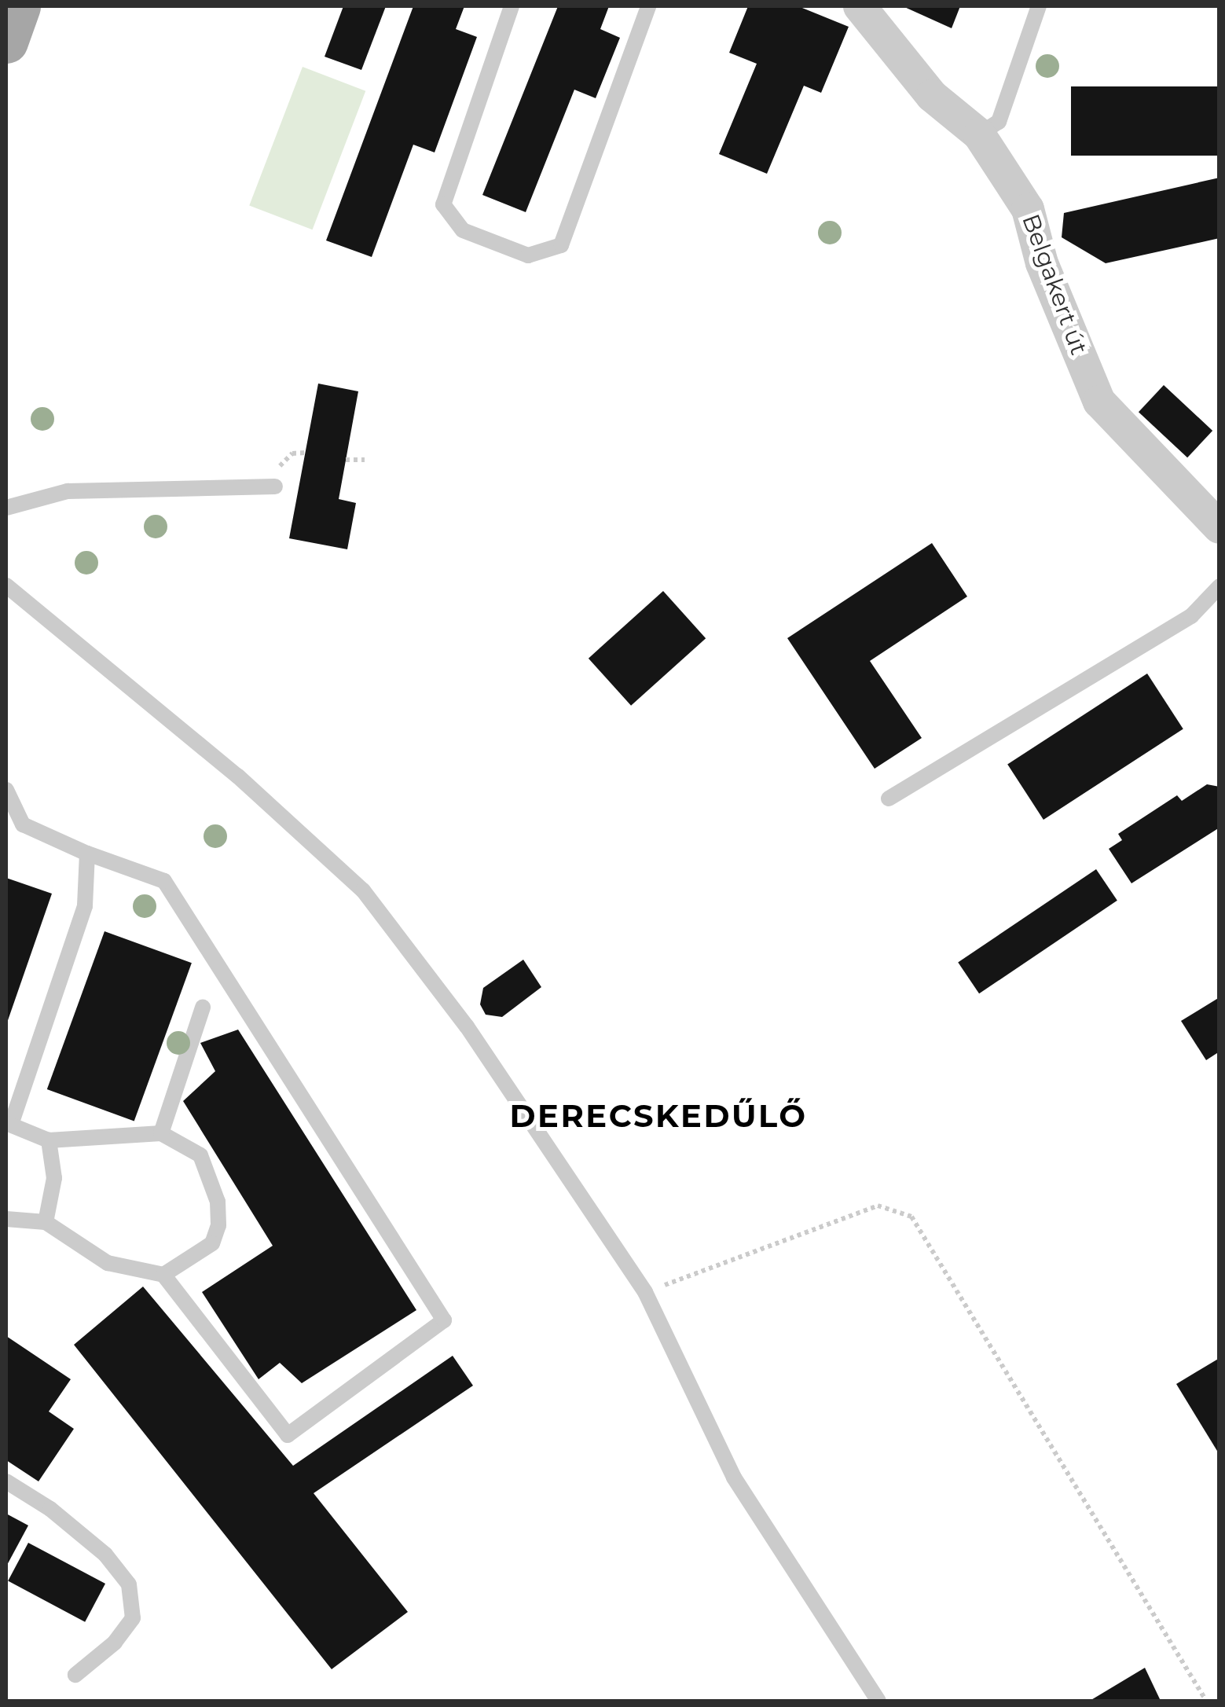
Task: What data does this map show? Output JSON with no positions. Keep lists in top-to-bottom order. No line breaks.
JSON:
{"streets":{"street":["Belgakert út"]},"districts":["DERECSKEDŰLŐ"]}
